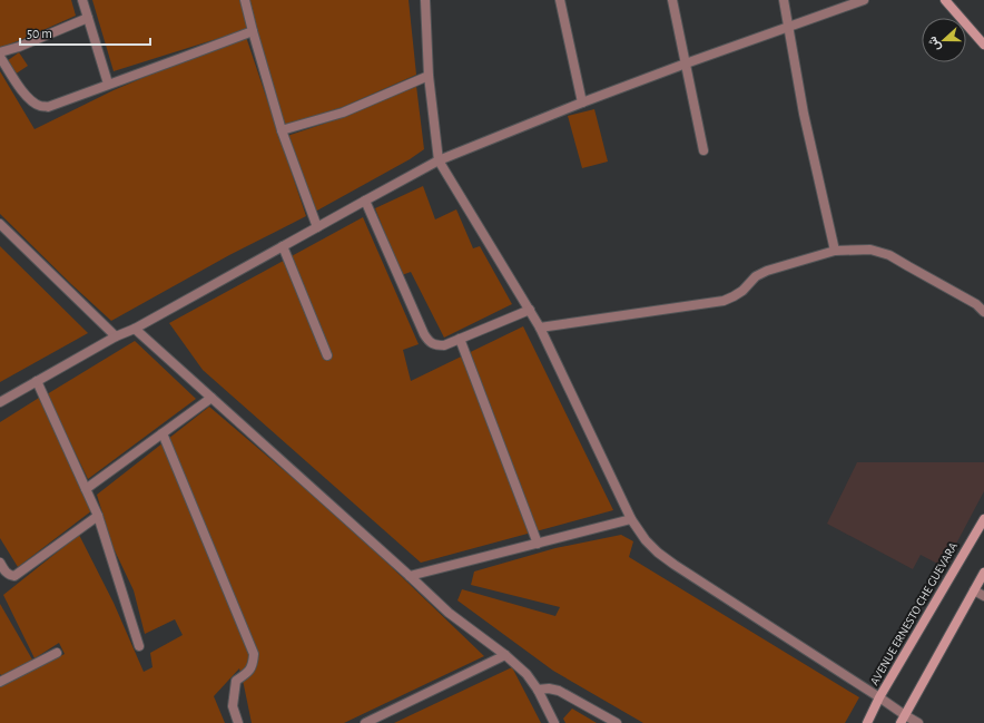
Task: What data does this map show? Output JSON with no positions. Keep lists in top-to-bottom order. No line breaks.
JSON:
{"streets":{"main road":["AVENUE ERNESTO CHE GUEVARA"]},"scale_bar":"50 m","north":"left"}
